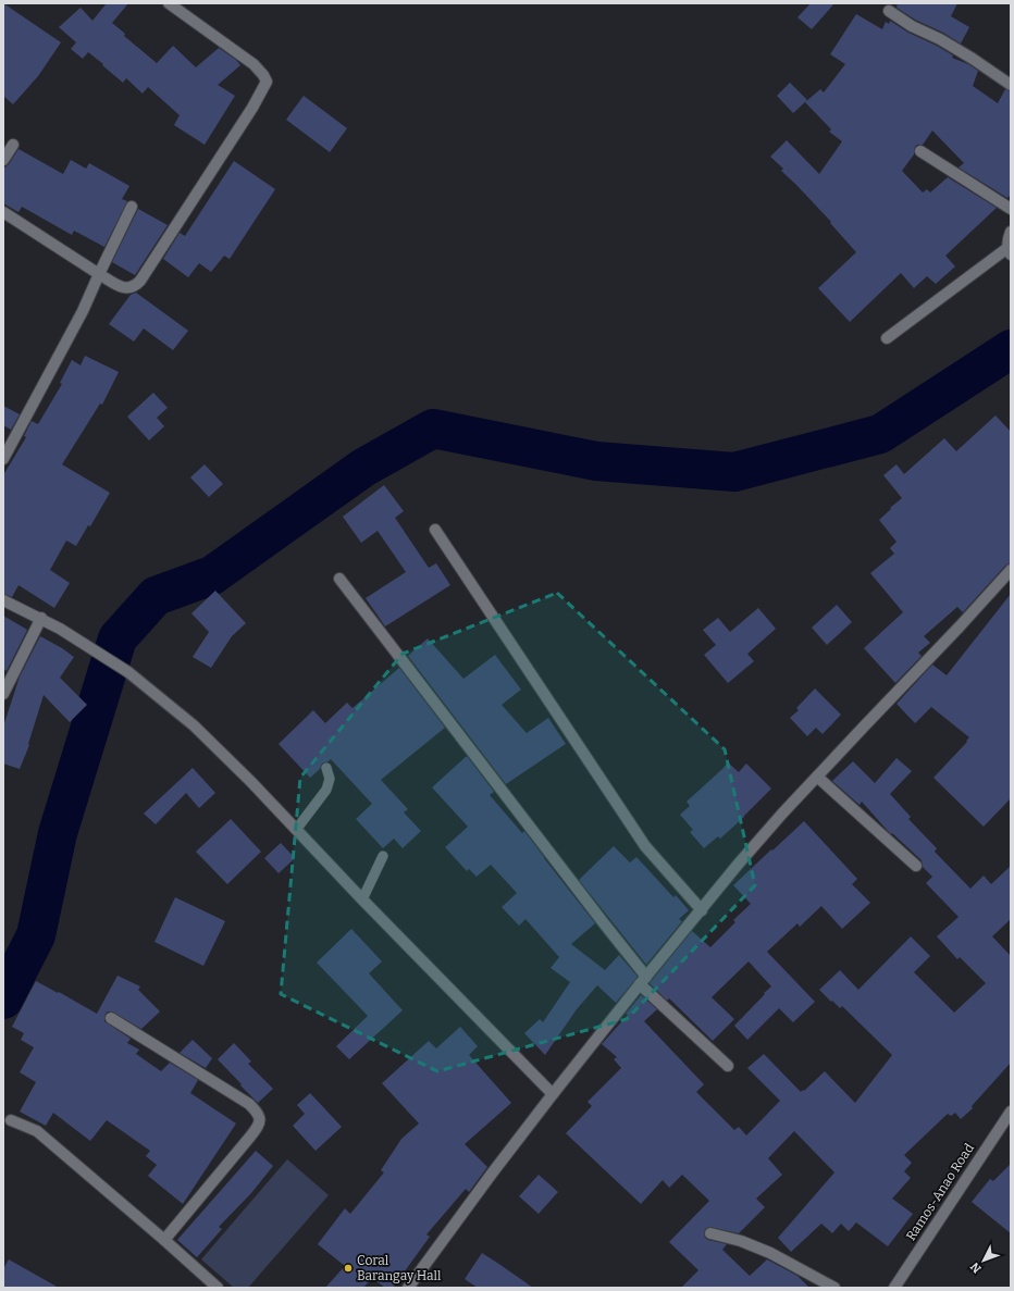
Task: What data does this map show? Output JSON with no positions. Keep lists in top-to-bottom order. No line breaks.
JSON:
{"streets":{"street":["Ramos-Anao Road"]},"places":["Coral Barangay Hall"],"north":"bottom left"}
